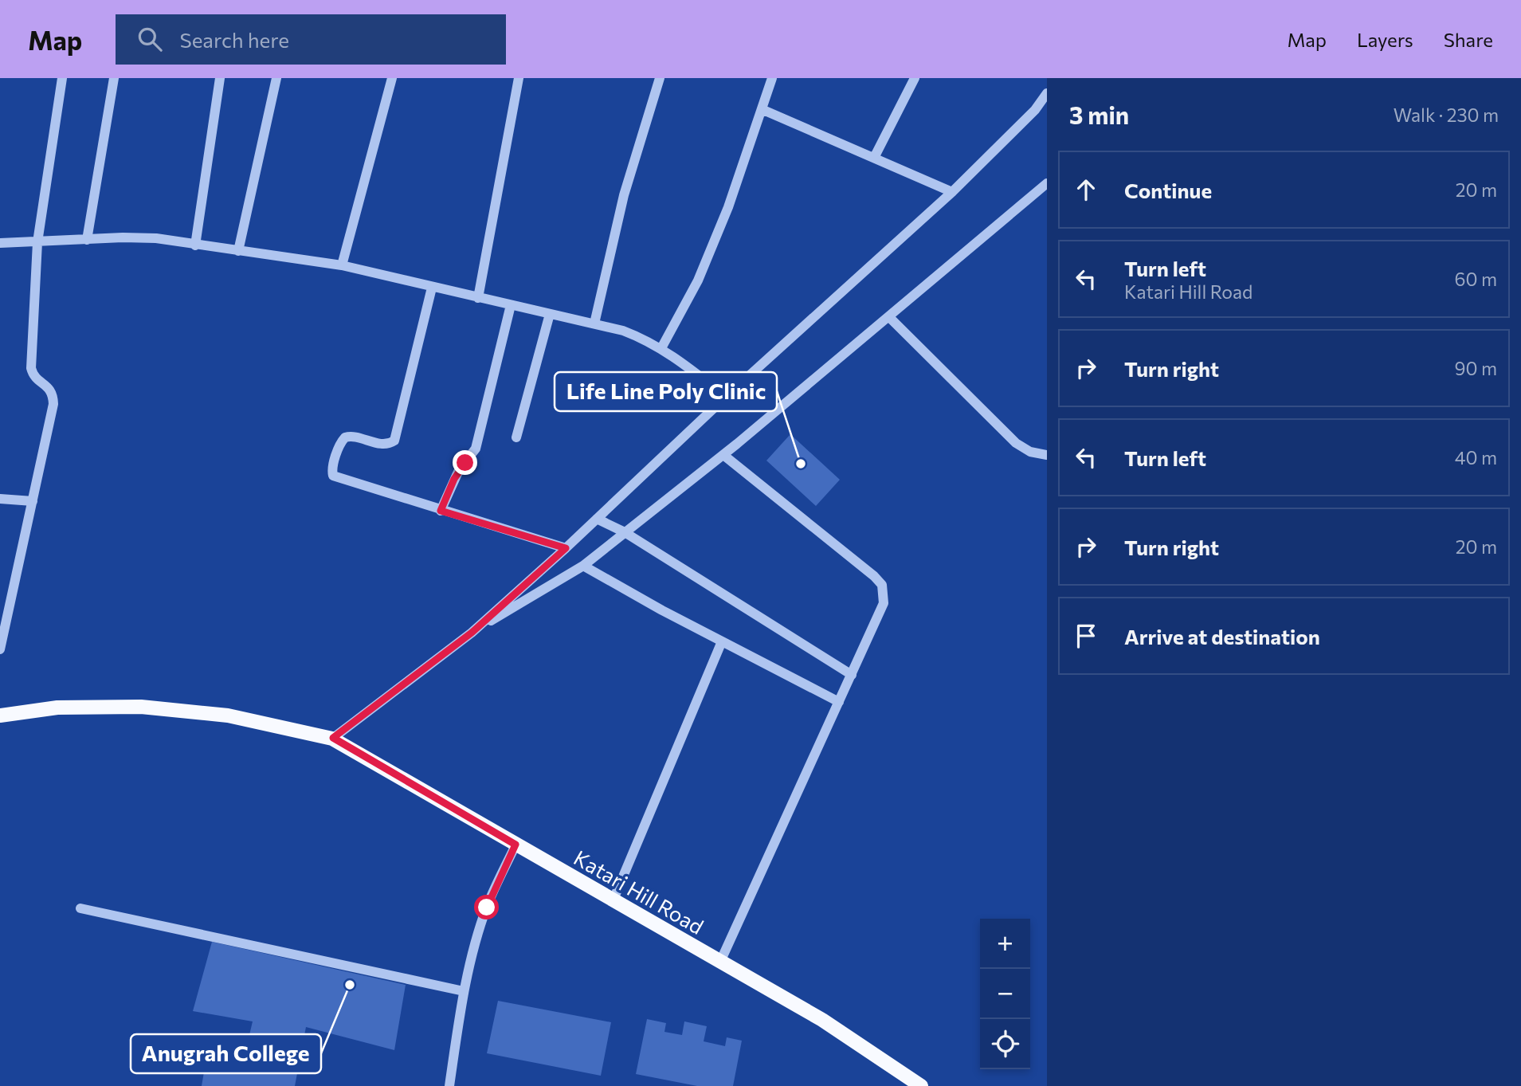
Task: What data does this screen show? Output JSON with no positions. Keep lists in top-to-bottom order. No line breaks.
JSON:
{"streets":{"main road":["Katari Hill Road"]},"places":["Life Line Poly Clinic","Anugrah College"],"page":{"header":"Map","search":"Search here","nav":["Map","Layers","Share"],"heading":["3 min","Walk · 230 m"],"list":[["Continue","20 m"],["Turn left","Katari Hill Road","60 m"],["Turn right","90 m"],["Turn left","40 m"],["Turn right","20 m"],"Arrive at destination"],"map_buttons":["+","−"]}}
